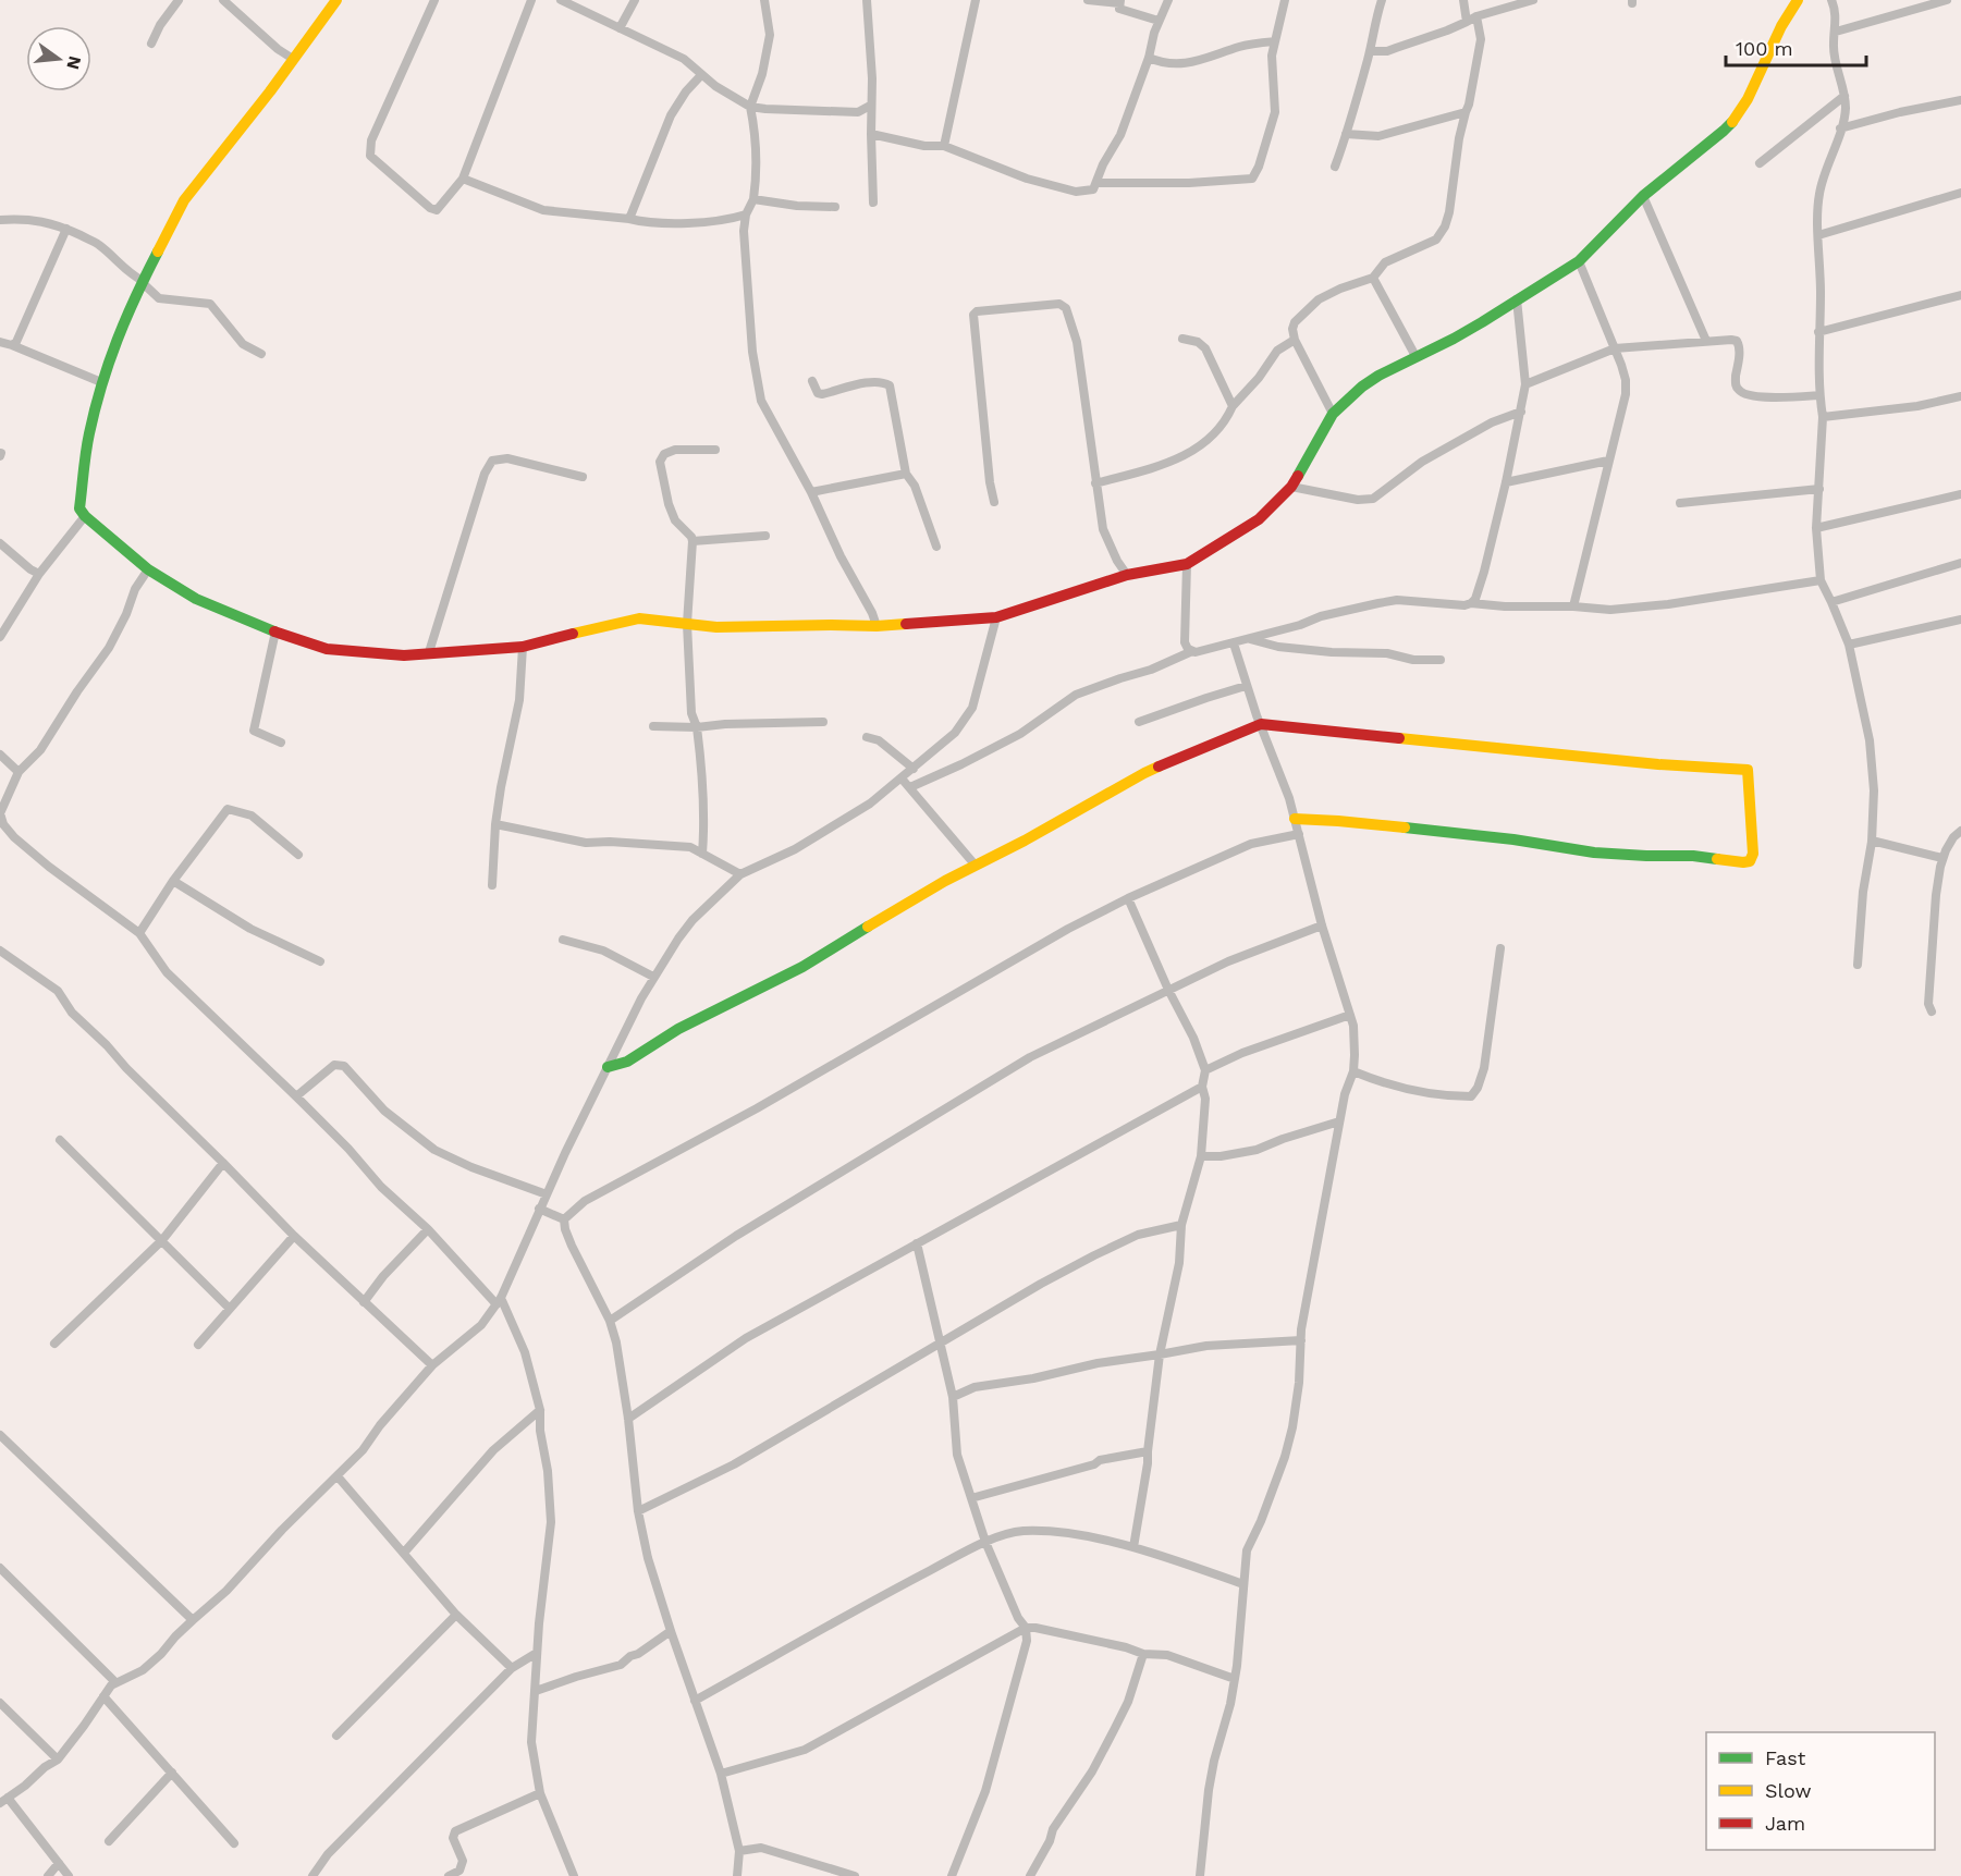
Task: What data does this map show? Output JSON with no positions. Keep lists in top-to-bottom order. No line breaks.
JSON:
{"legend":["Fast","Slow","Jam"],"scale_bar":"100 m","north":"right"}
